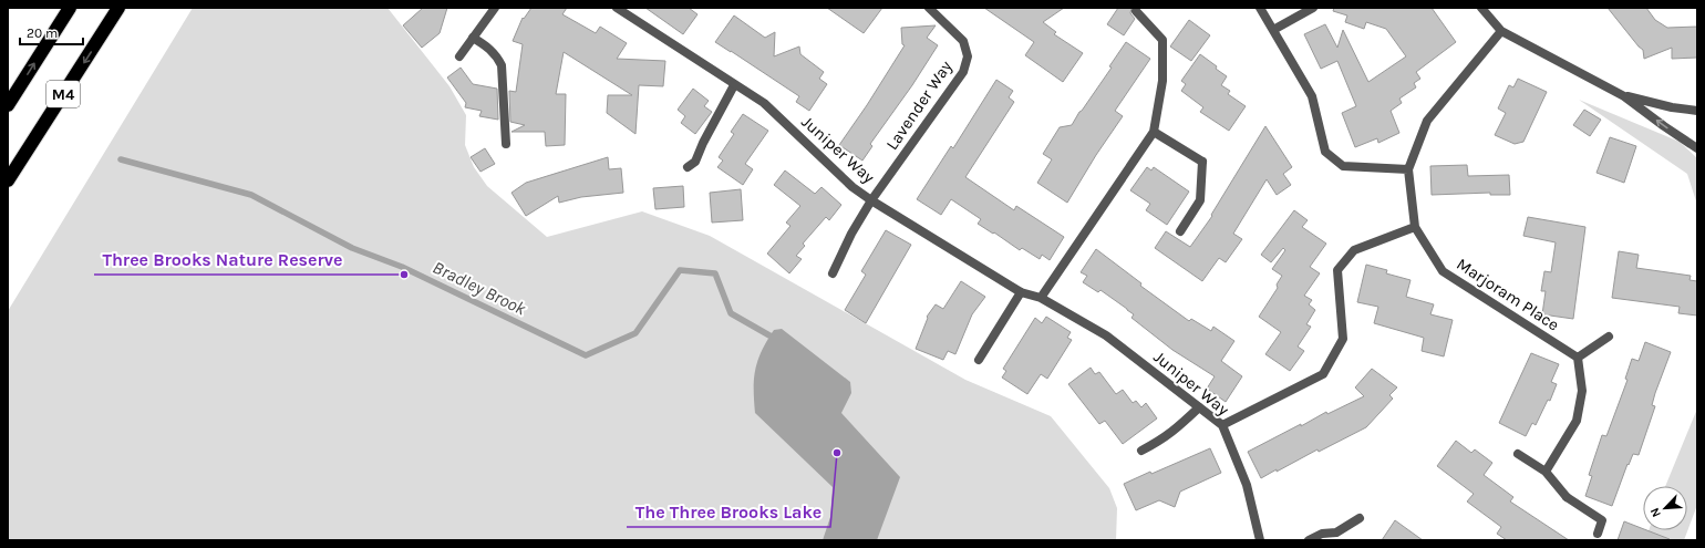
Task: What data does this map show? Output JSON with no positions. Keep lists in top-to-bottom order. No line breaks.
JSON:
{"streets":{"highway":["M4"],"street":["Lavender Way","Juniper Way","Marjoram Place"]},"crossings":[["Lavender Way","Juniper Way"]],"water":["Bradley Brook"],"places":["Three Brooks Nature Reserve","The Three Brooks Lake"],"scale_bar":"20 m","north":"bottom left"}
